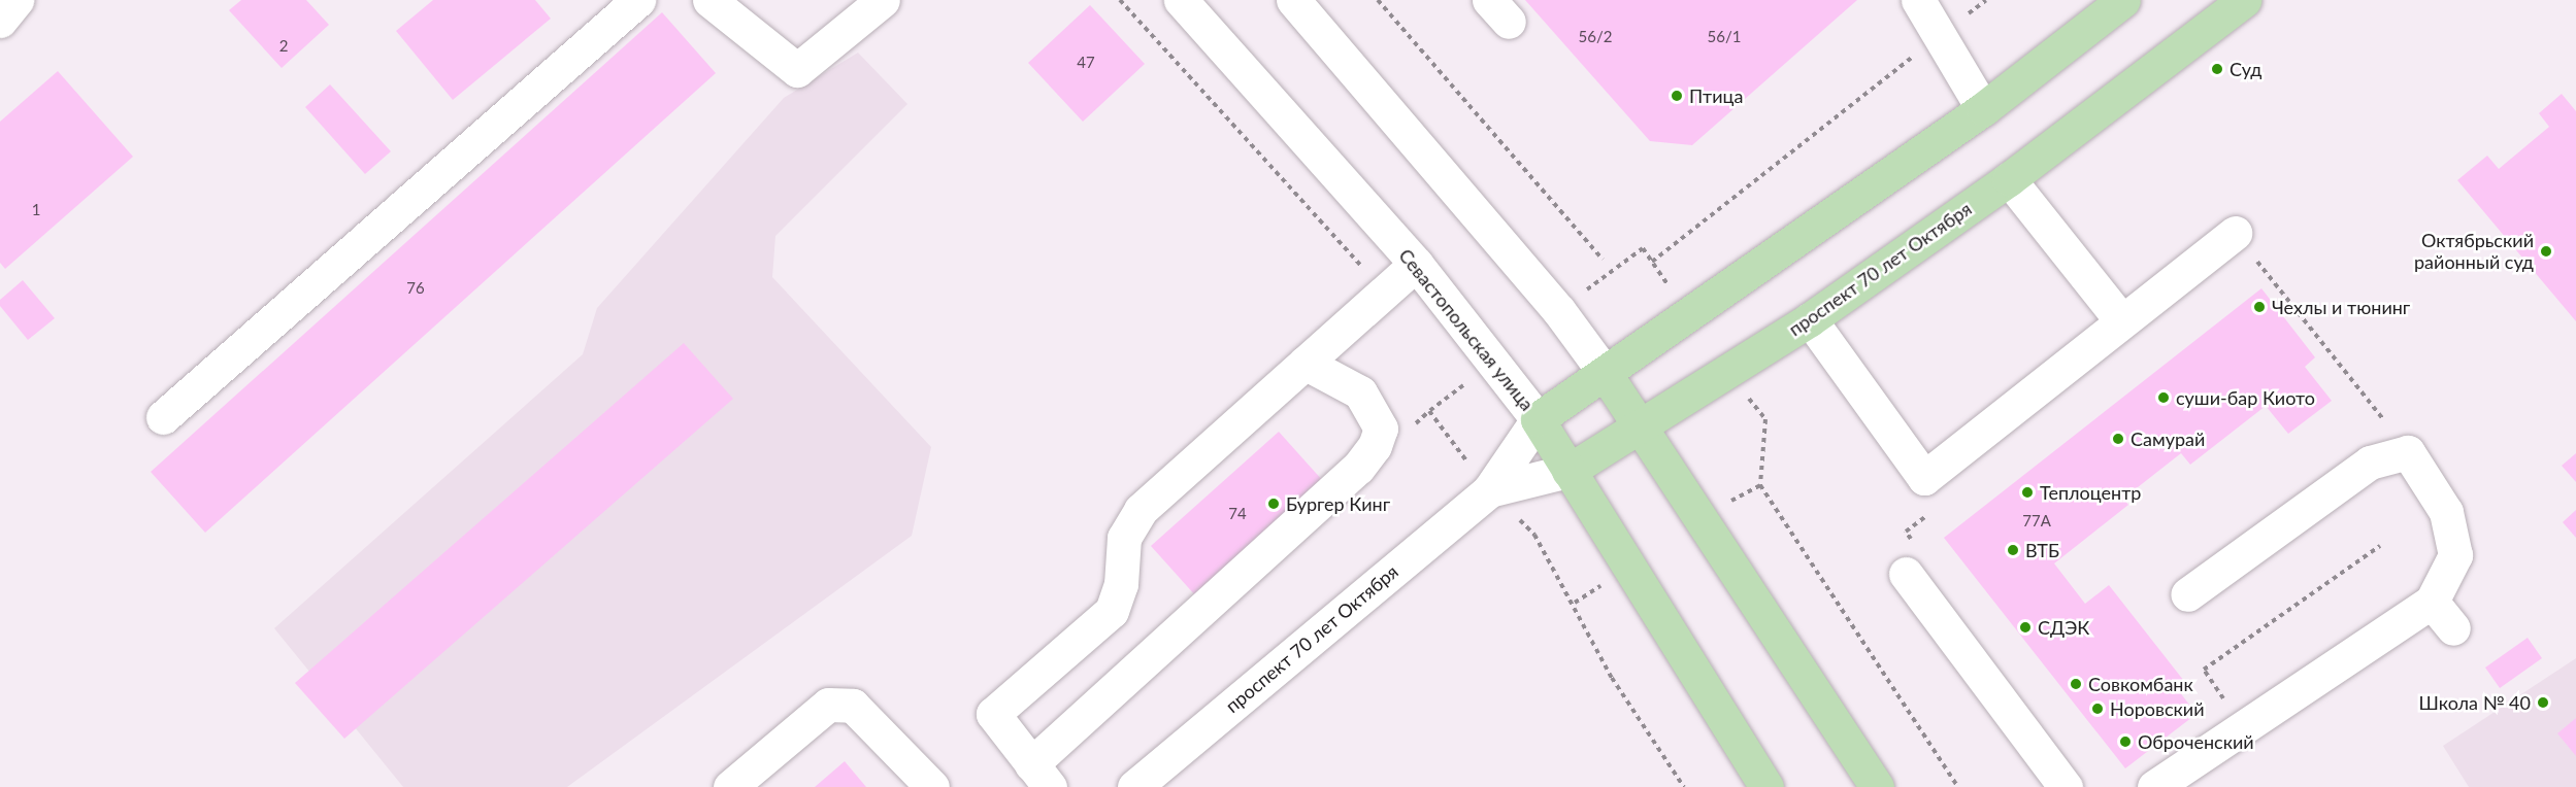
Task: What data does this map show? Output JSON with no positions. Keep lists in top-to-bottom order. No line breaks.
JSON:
{"streets":{"main road":["проспект 70 лет Октября","Севастопольская улица"]},"crossings":[["проспект 70 лет Октября","Севастопольская улица"]],"places":["Суд","Птица","Октябрьский районный суд","Чехлы и тюнинг","суши-бар Киото","Самурай","Теплоцентр","Бургер Кинг","ВТБ","СДЭК","Совкомбанк","Школа № 40","Норовский","Оброченский"],"house_numbers":["56/2","56/1","2","47","1","76","74","77А"]}
